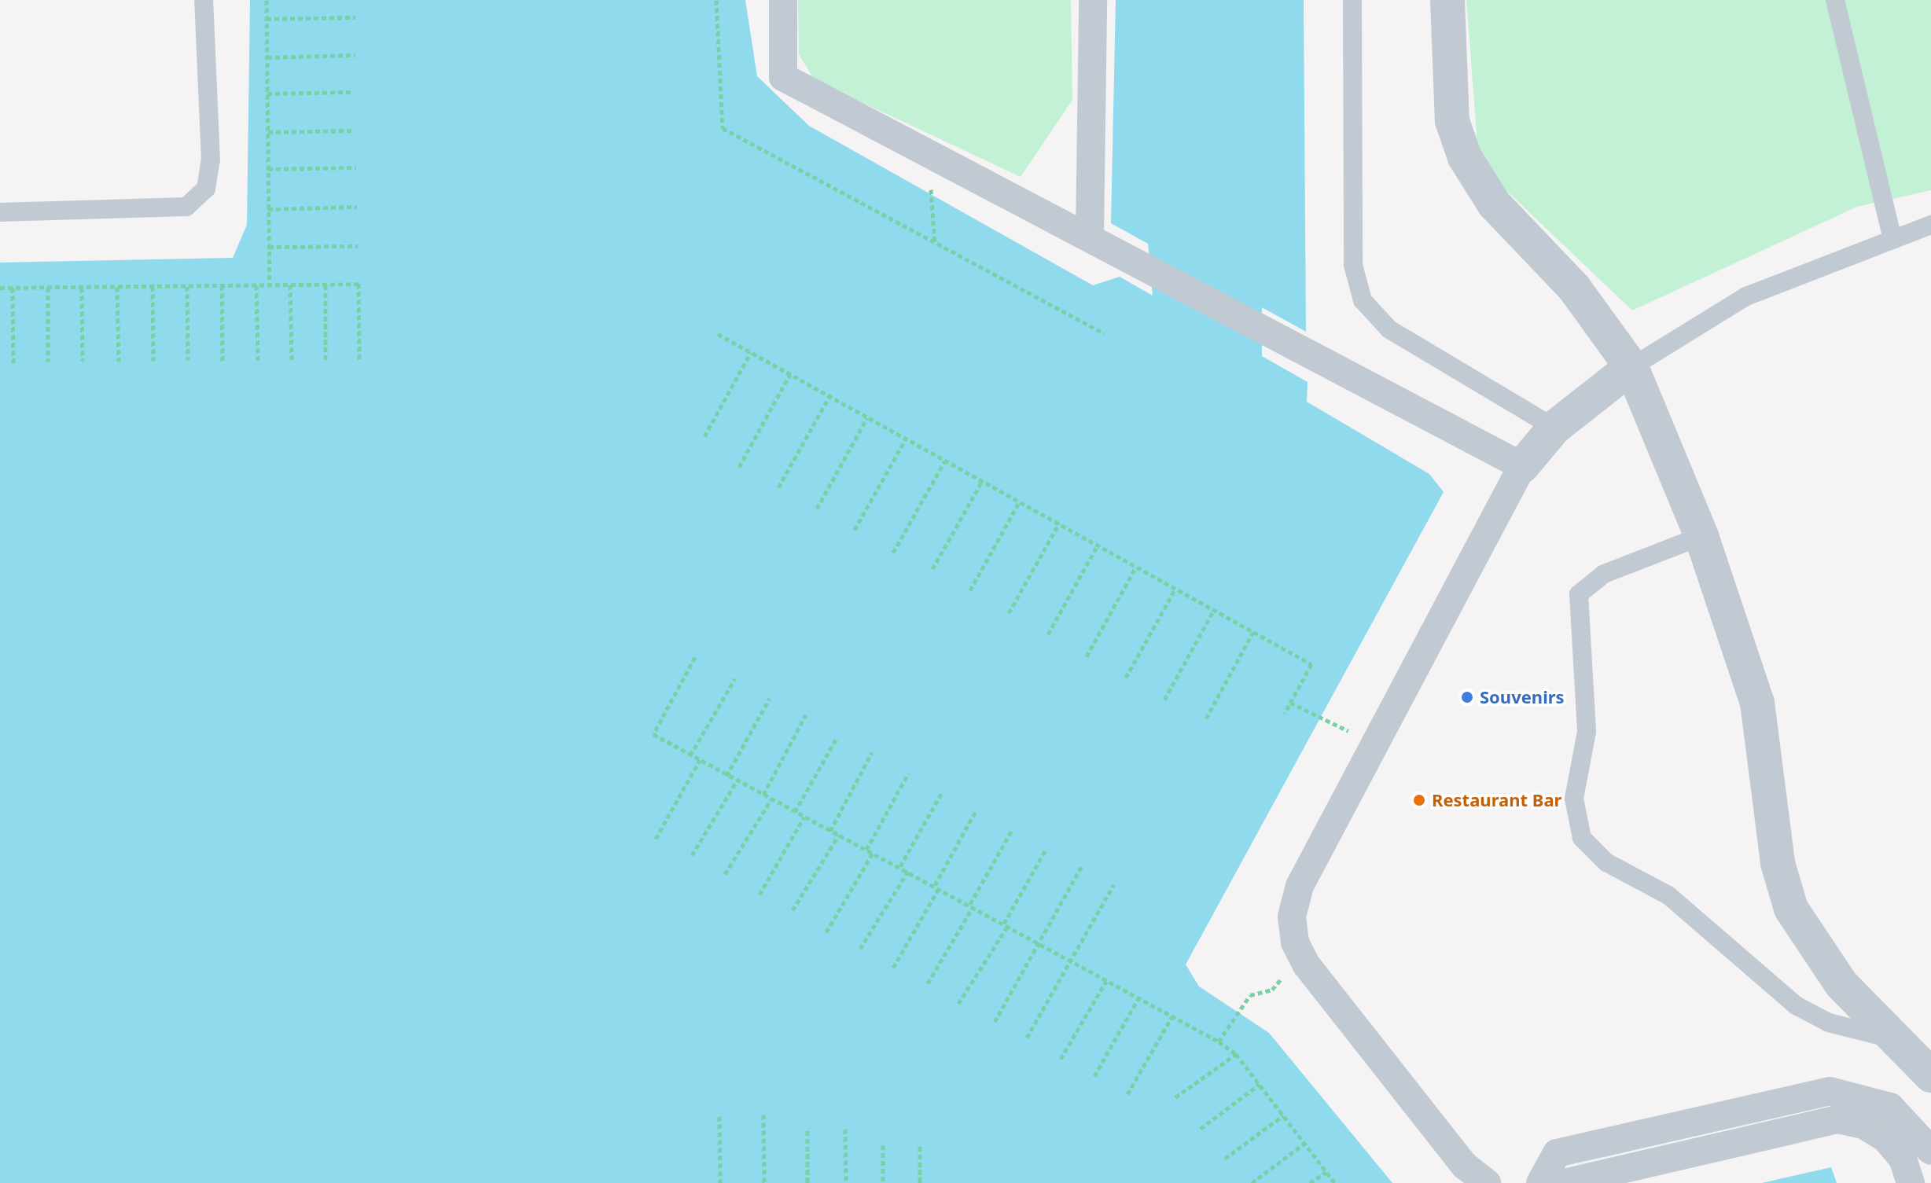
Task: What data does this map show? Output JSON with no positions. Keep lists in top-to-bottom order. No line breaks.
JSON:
{"places":["Souvenirs","Restaurant Bar"]}
